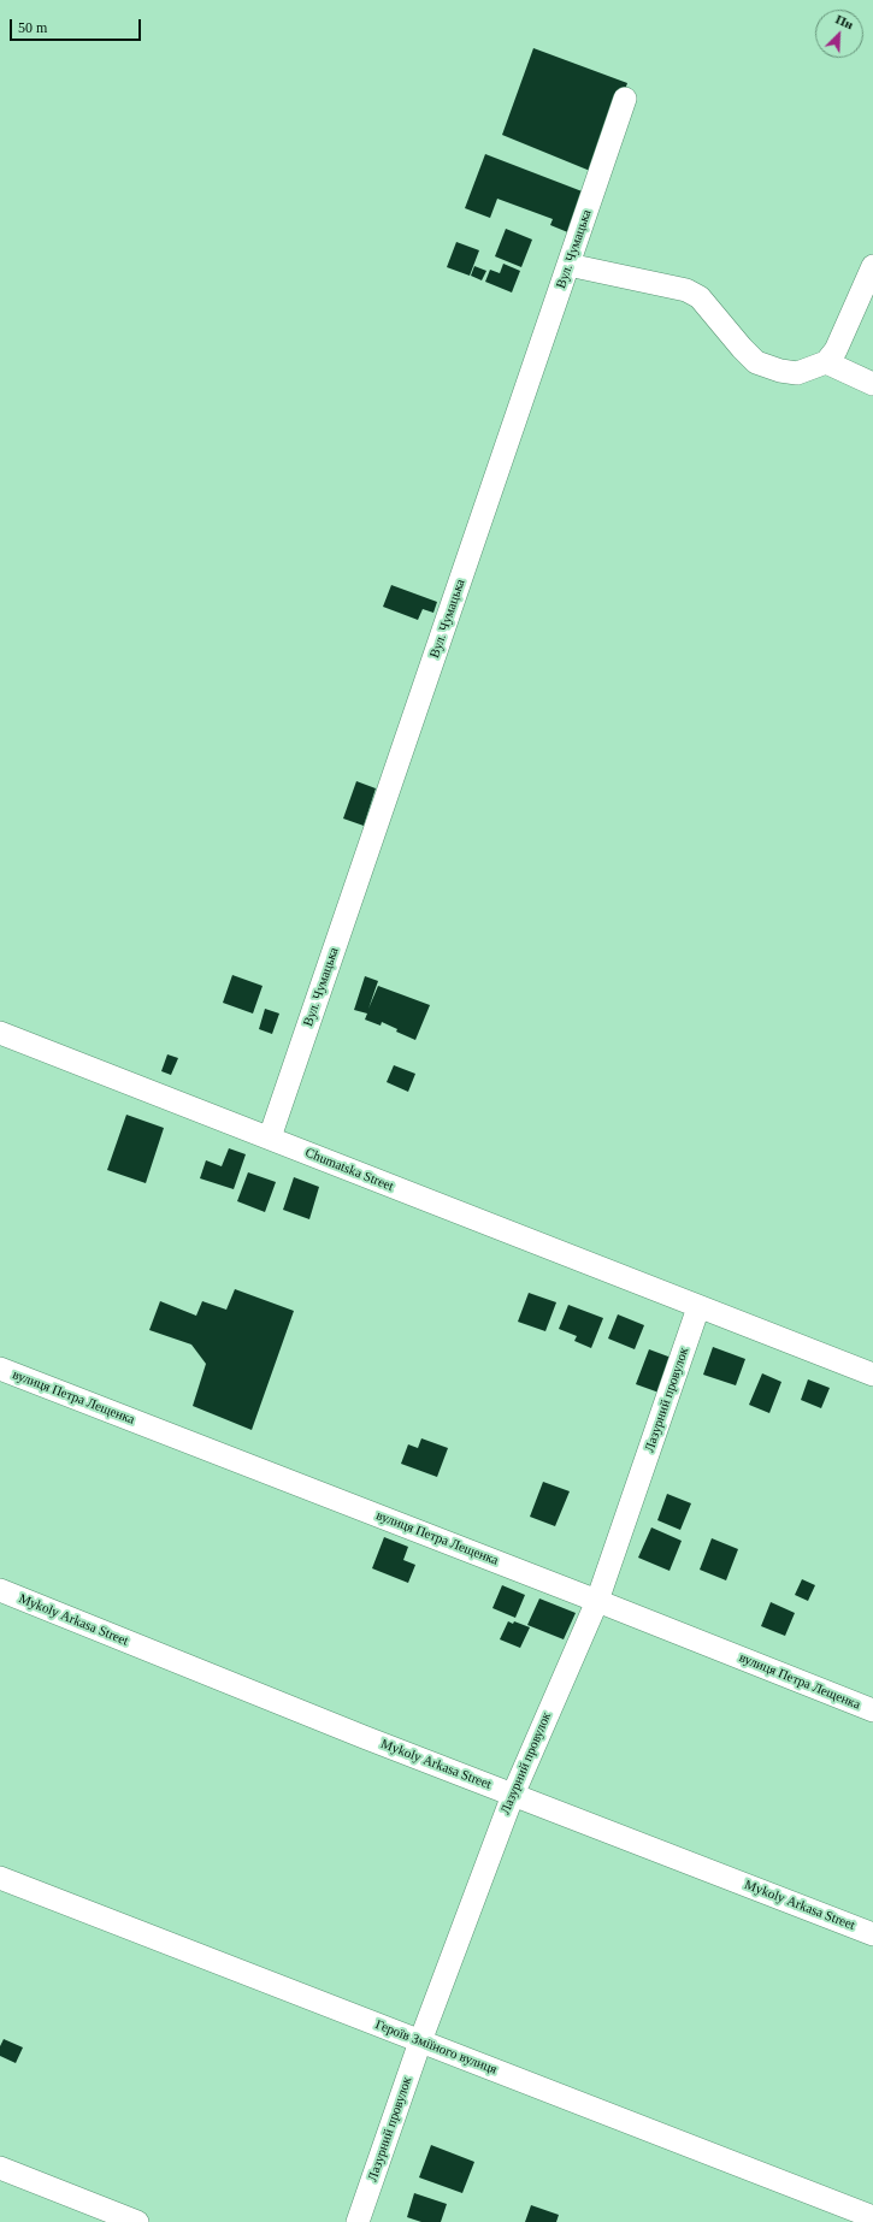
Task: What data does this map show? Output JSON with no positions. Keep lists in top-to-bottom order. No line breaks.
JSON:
{"streets":{"street":["Вул. Чумацька","Chumatska Street","вулиця Петра Лещенка","Лазурний провулок","Mykoly Arkasa Street","Героїв Зміїного вулиця"]},"crossings":[["Вул. Чумацька","Chumatska Street"],["Chumatska Street","Лазурний провулок"],["вулиця Петра Лещенка","Лазурний провулок"],["Лазурний провулок","Mykoly Arkasa Street"],["Лазурний провулок","Героїв Зміїного вулиця"]],"scale_bar":"50 m","north":"top right"}
